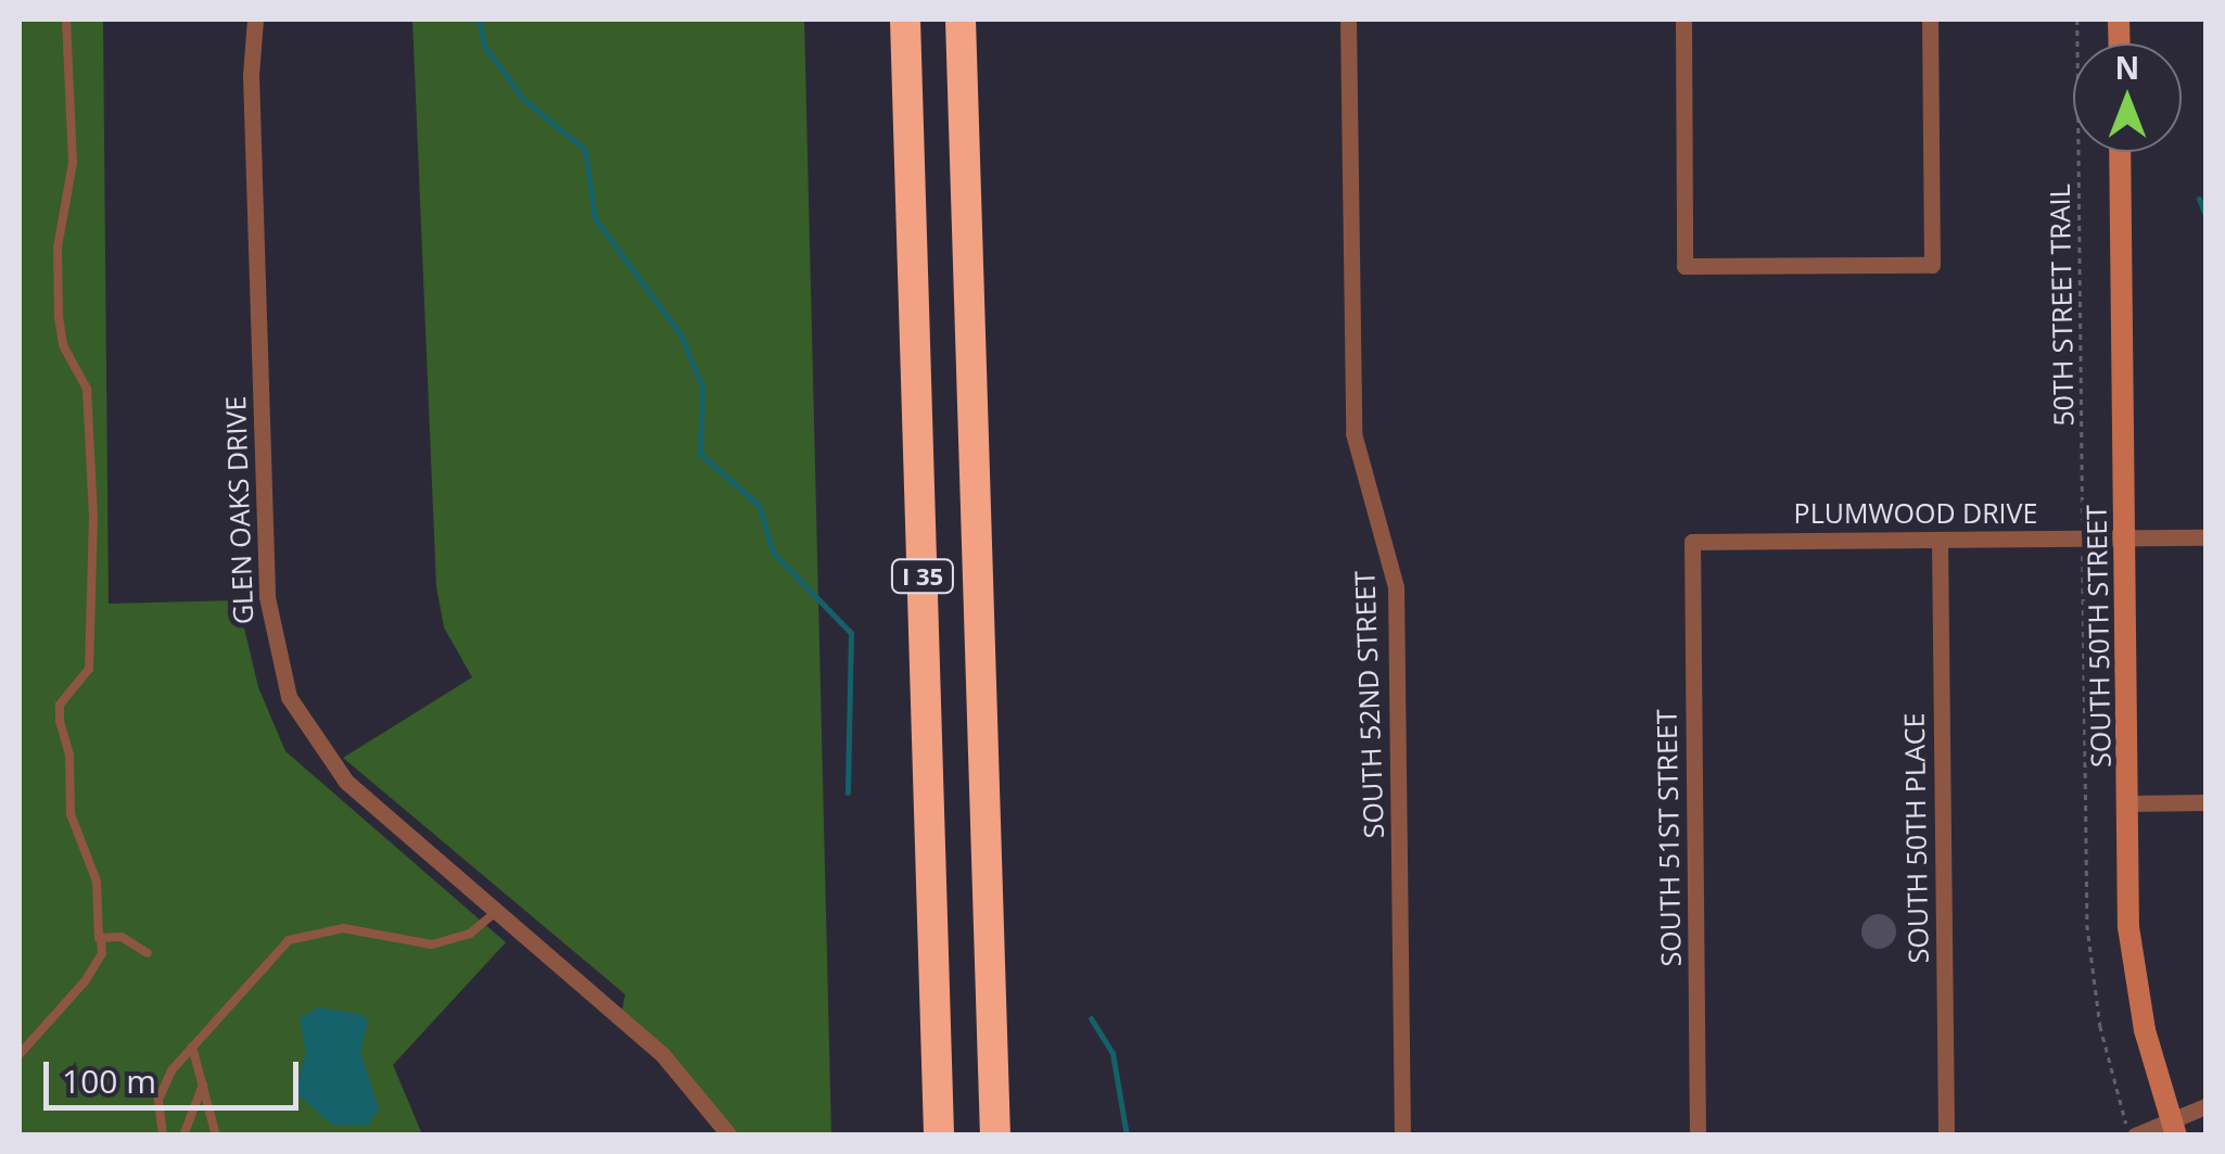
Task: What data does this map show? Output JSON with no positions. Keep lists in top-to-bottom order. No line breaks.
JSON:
{"streets":{"highway":["I 35"],"main road":["SOUTH 50TH STREET"],"street":["GLEN OAKS DRIVE","PLUMWOOD DRIVE","SOUTH 52ND STREET","SOUTH 51ST STREET","SOUTH 50TH PLACE"],"path":["50TH STREET TRAIL"]},"crossings":[["PLUMWOOD DRIVE","SOUTH 50TH STREET"],["PLUMWOOD DRIVE","SOUTH 51ST STREET"],["PLUMWOOD DRIVE","SOUTH 50TH PLACE"]],"scale_bar":"100 m","north":"top"}
